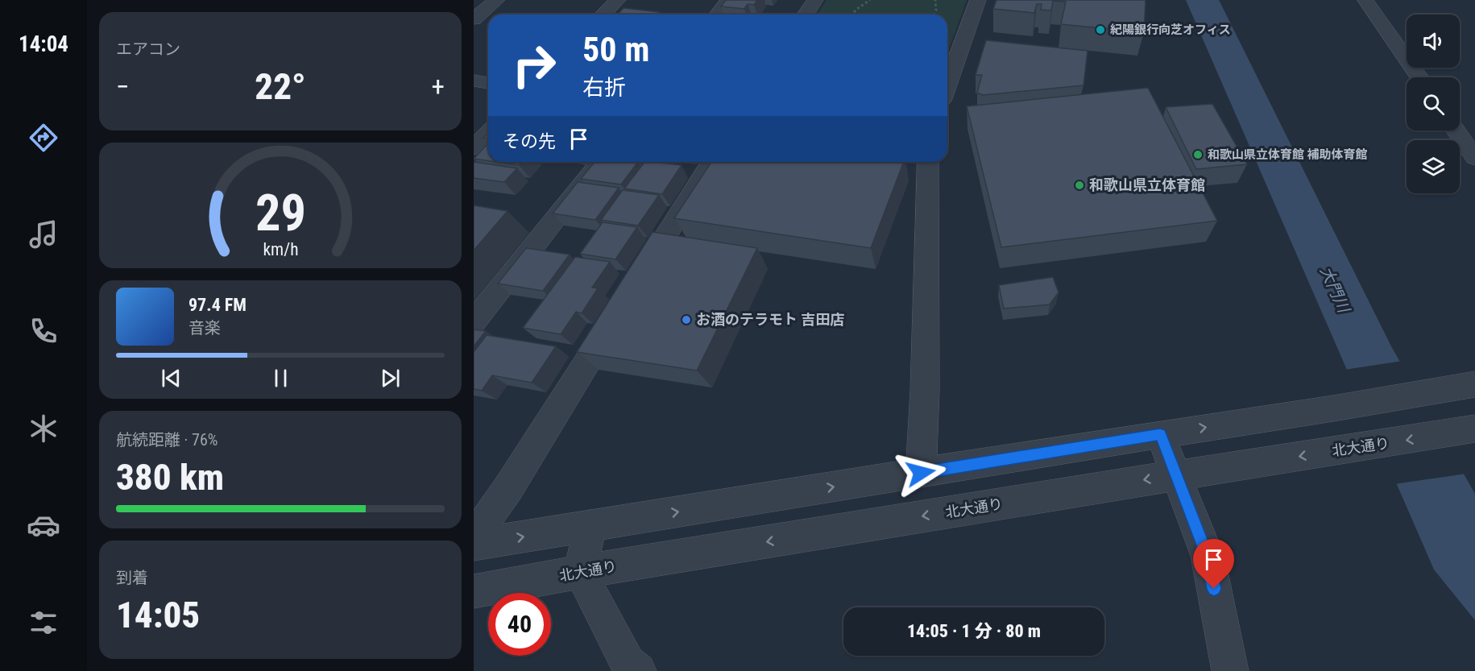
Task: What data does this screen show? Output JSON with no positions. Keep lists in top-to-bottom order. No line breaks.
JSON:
{"streets":{"street":["北大通り"]},"water":["大門川"],"places":["紀陽銀行向芝オフィス","和歌山県立体育館 補助体育館","和歌山県立体育館","お酒のテラモト 吉田店"],"page":{"tabs":"14:04","tile":["エアコン",["航続距離 · 76%","380 km"],["到着","14:05"]],"turn":["50 m","右折"],"heat":["−","22°","+"],"then":"その先","song":["97.4 FM","音楽"],"limit":"40","trip":"14:05 · 1 分 · 80 m","gauge":["29","km/h"]}}
